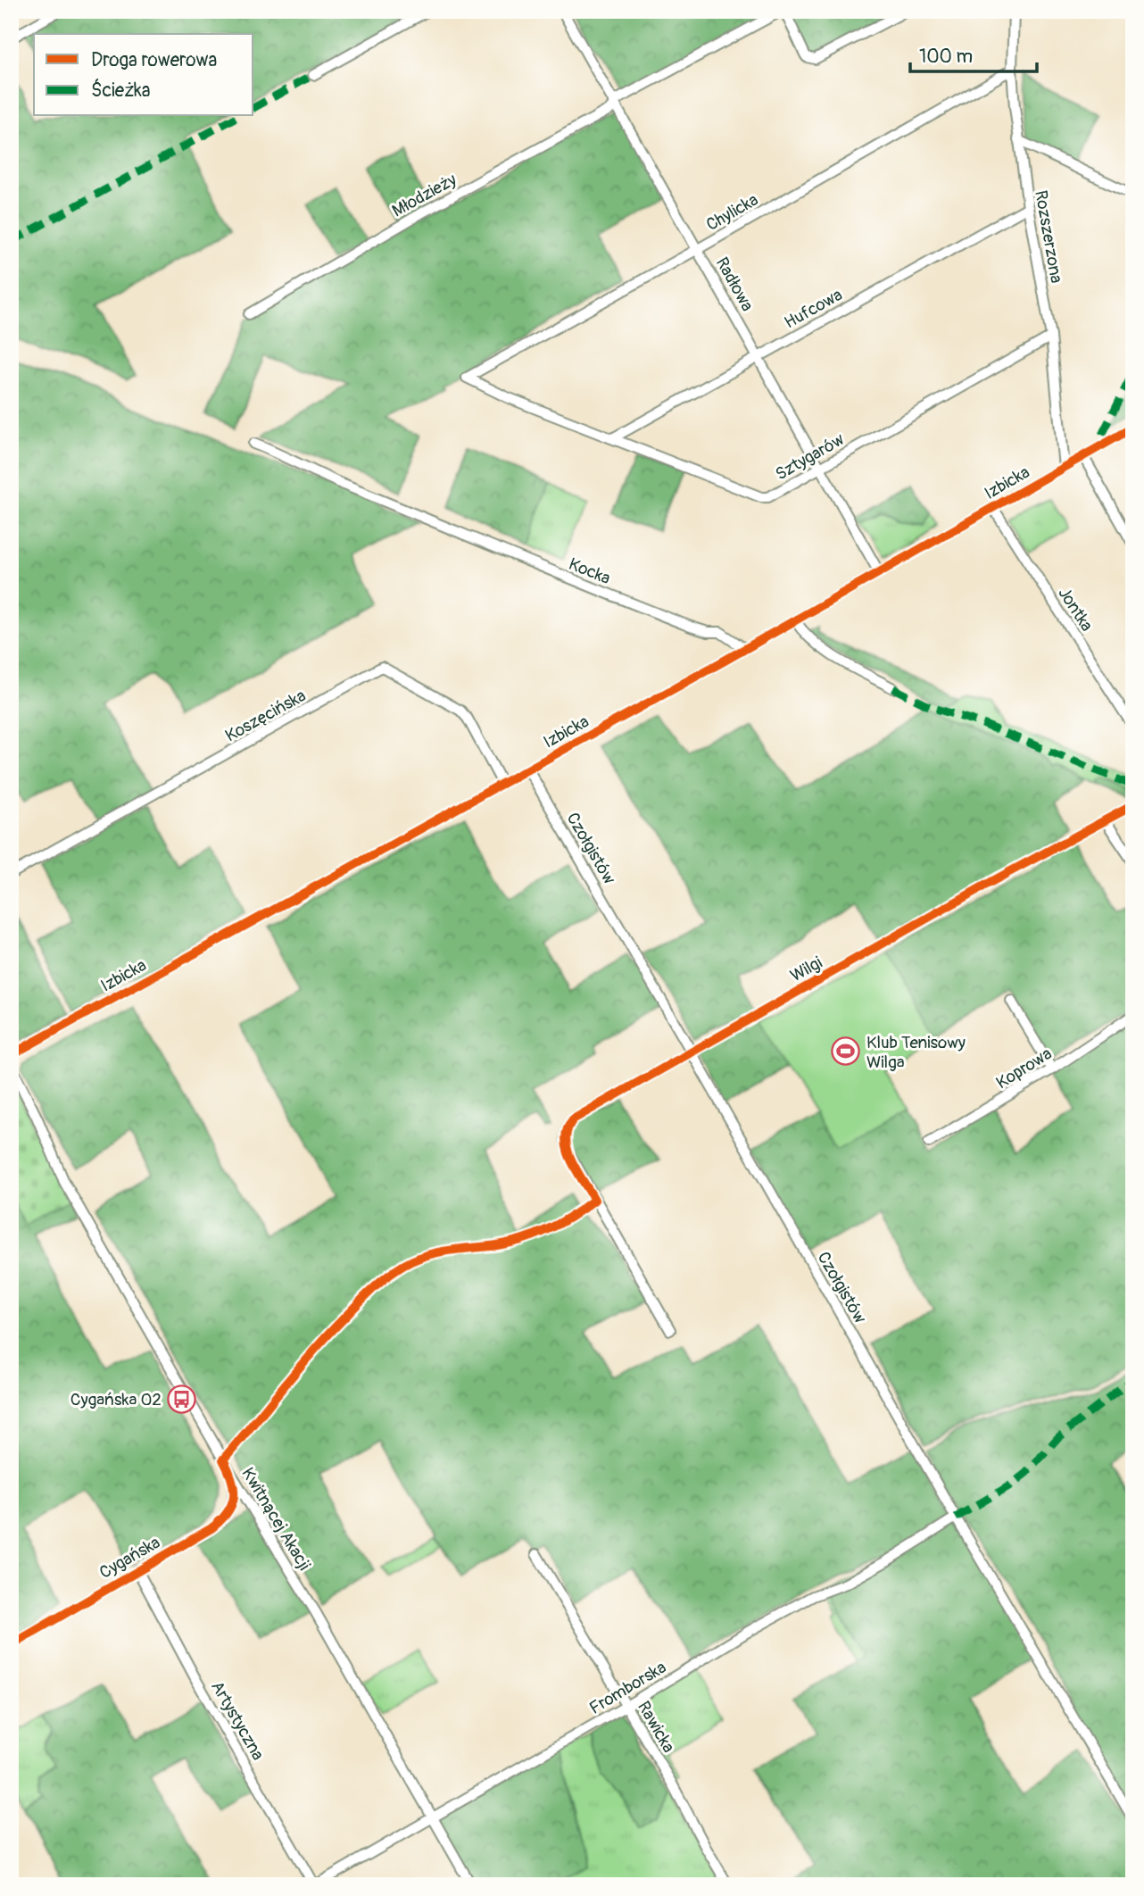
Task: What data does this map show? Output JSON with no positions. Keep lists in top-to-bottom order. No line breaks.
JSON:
{"streets":{"street":["Młodzieży","Chylicka","Rozszerzona","Radłowa","Hufcowa","Sztygarów","Izbicka","Kocka","Jontka","Koszęcińska","Czołgistów","Wilgi","Koprowa","Kwitnącej Akacji","Cygańska","Fromborska","Artystyczna","Rawicka"]},"crossings":[["Młodzieży","Radłowa"],["Chylicka","Rozszerzona"],["Chylicka","Radłowa"],["Chylicka","Sztygarów"],["Rozszerzona","Hufcowa"],["Rozszerzona","Sztygarów"],["Rozszerzona","Izbicka"],["Radłowa","Hufcowa"],["Radłowa","Sztygarów"],["Radłowa","Izbicka"],["Hufcowa","Sztygarów"],["Izbicka","Kocka"],["Izbicka","Jontka"],["Izbicka","Koszęcińska"],["Izbicka","Czołgistów"],["Czołgistów","Wilgi"],["Czołgistów","Fromborska"],["Kwitnącej Akacji","Cygańska"],["Kwitnącej Akacji","Fromborska"],["Cygańska","Artystyczna"],["Fromborska","Artystyczna"],["Fromborska","Rawicka"]],"places":{"sports":["Klub Tenisowy Wilga"],"bus stop":["Cygańska 02"]},"legend":["Droga rowerowa","Ścieżka"],"scale_bar":"100 m"}
